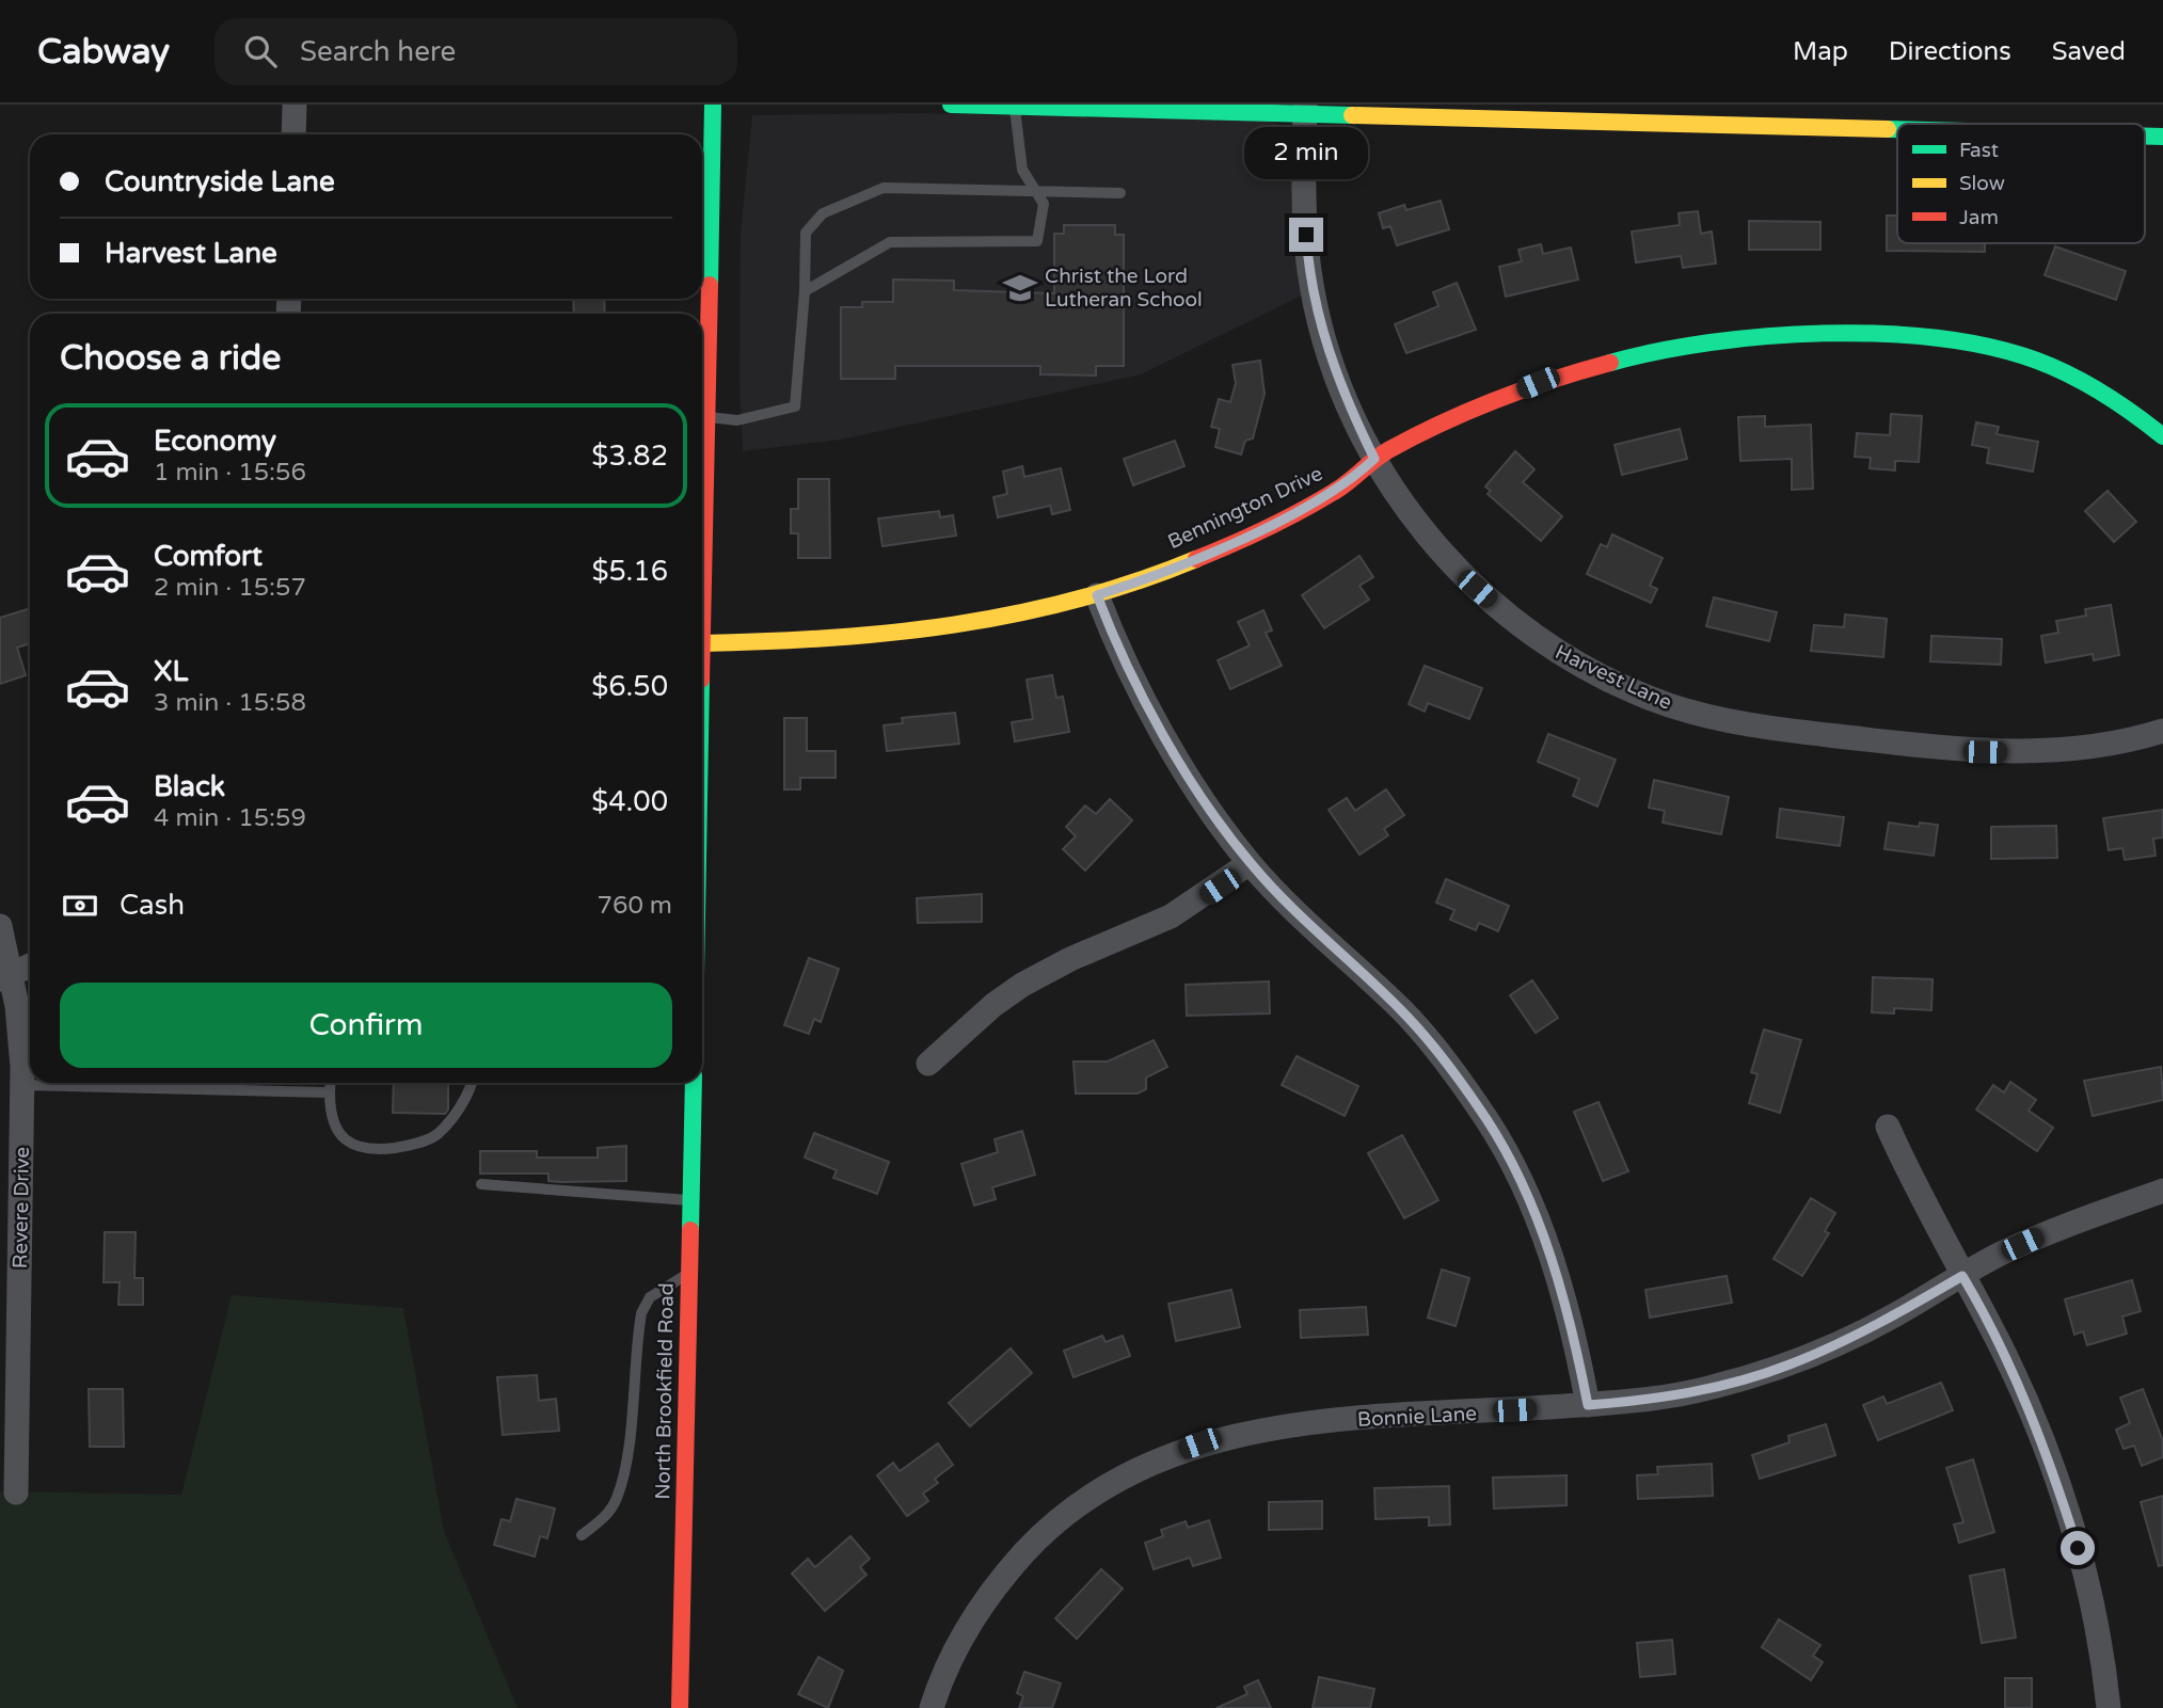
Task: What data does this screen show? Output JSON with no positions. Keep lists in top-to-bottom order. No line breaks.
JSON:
{"streets":{"street":["Bennington Drive","Harvest Lane","Revere Drive","North Brookfield Road","Bonnie Lane"]},"crossings":[["Bennington Drive","Harvest Lane"]],"places":{"school or university":["Christ the Lord Lutheran School"]},"legend":["Fast","Slow","Jam"],"page":{"header":"Cabway","search":"Search here","nav":["Map","Directions","Saved"],"bubble":"2 min","banner":["Countryside Lane","Harvest Lane"],"heading":"Choose a ride","list":[{"name":"Economy","note":"1 min · 15:56","value":"$3.82"},{"name":"Comfort","note":"2 min · 15:57","value":"$5.16"},{"name":"XL","note":"3 min · 15:58","value":"$6.50"},{"name":"Black","note":"4 min · 15:59","value":"$4.00"}],"pay":["Cash","760 m"],"buttons":"Confirm"}}
